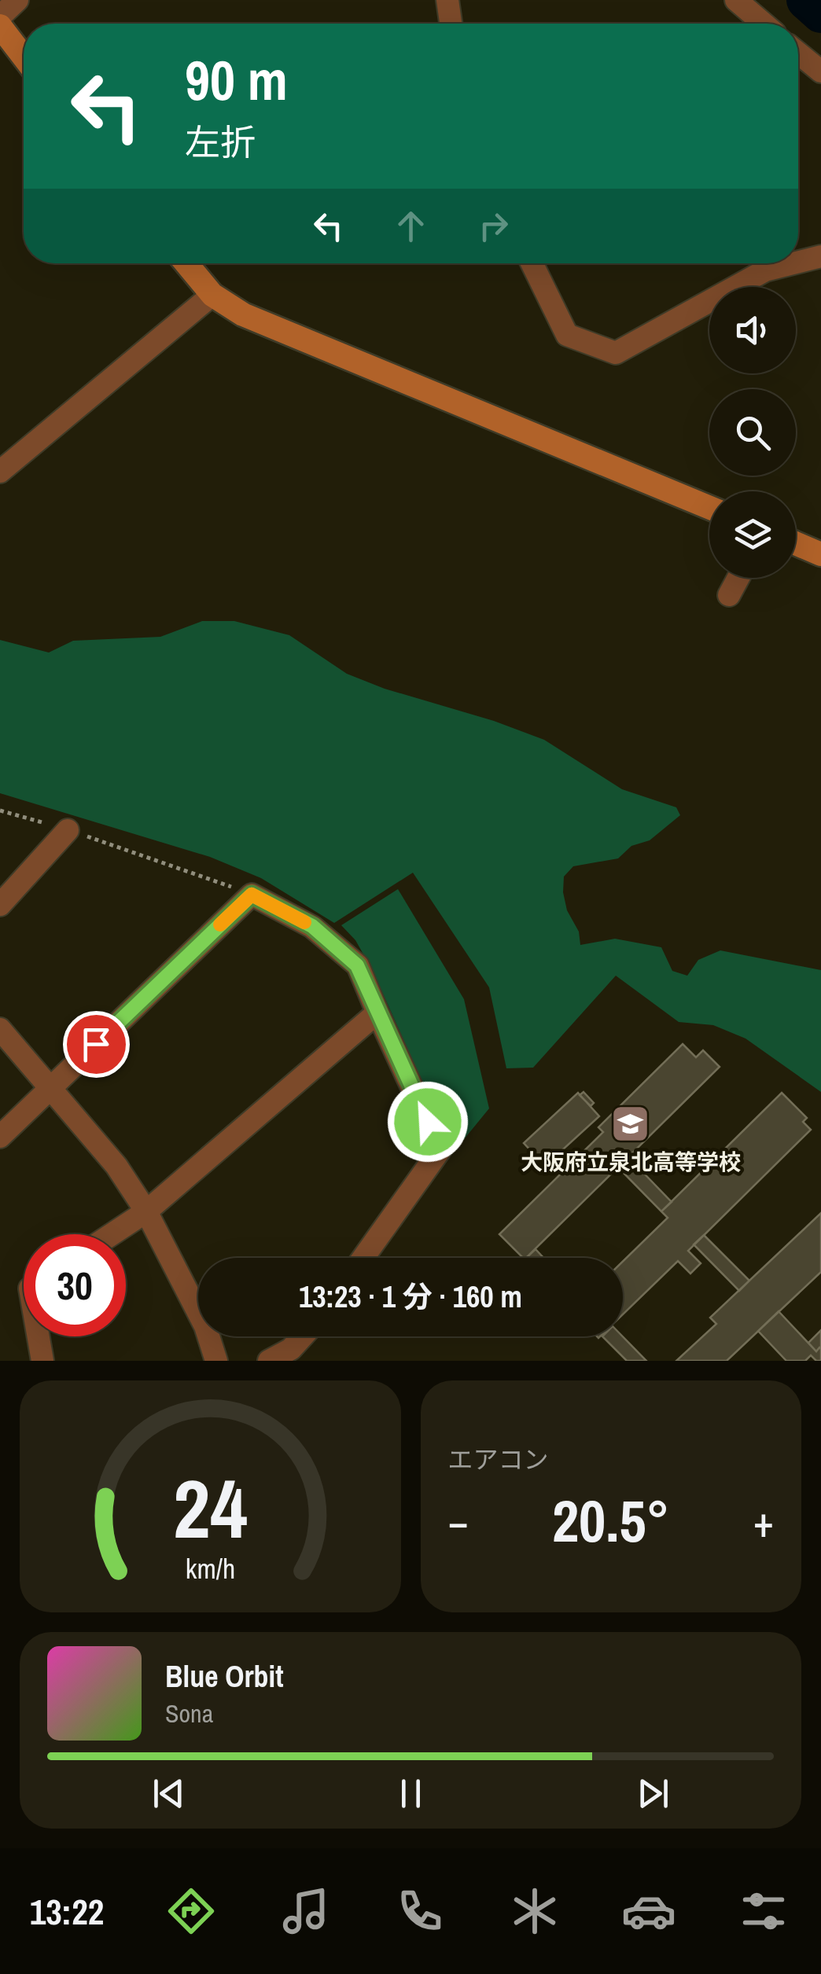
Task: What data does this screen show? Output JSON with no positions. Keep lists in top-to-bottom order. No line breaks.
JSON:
{"places":{"school or university":["大阪府立泉北高等学校"]},"page":{"turn":["90 m","左折"],"limit":"30","trip":"13:23 · 1 分 · 160 m","tile":"エアコン","heat":["−","20.5°","+"],"song":["Blue Orbit","Sona"],"tabs":"13:22","gauge":["24","km/h"]}}
